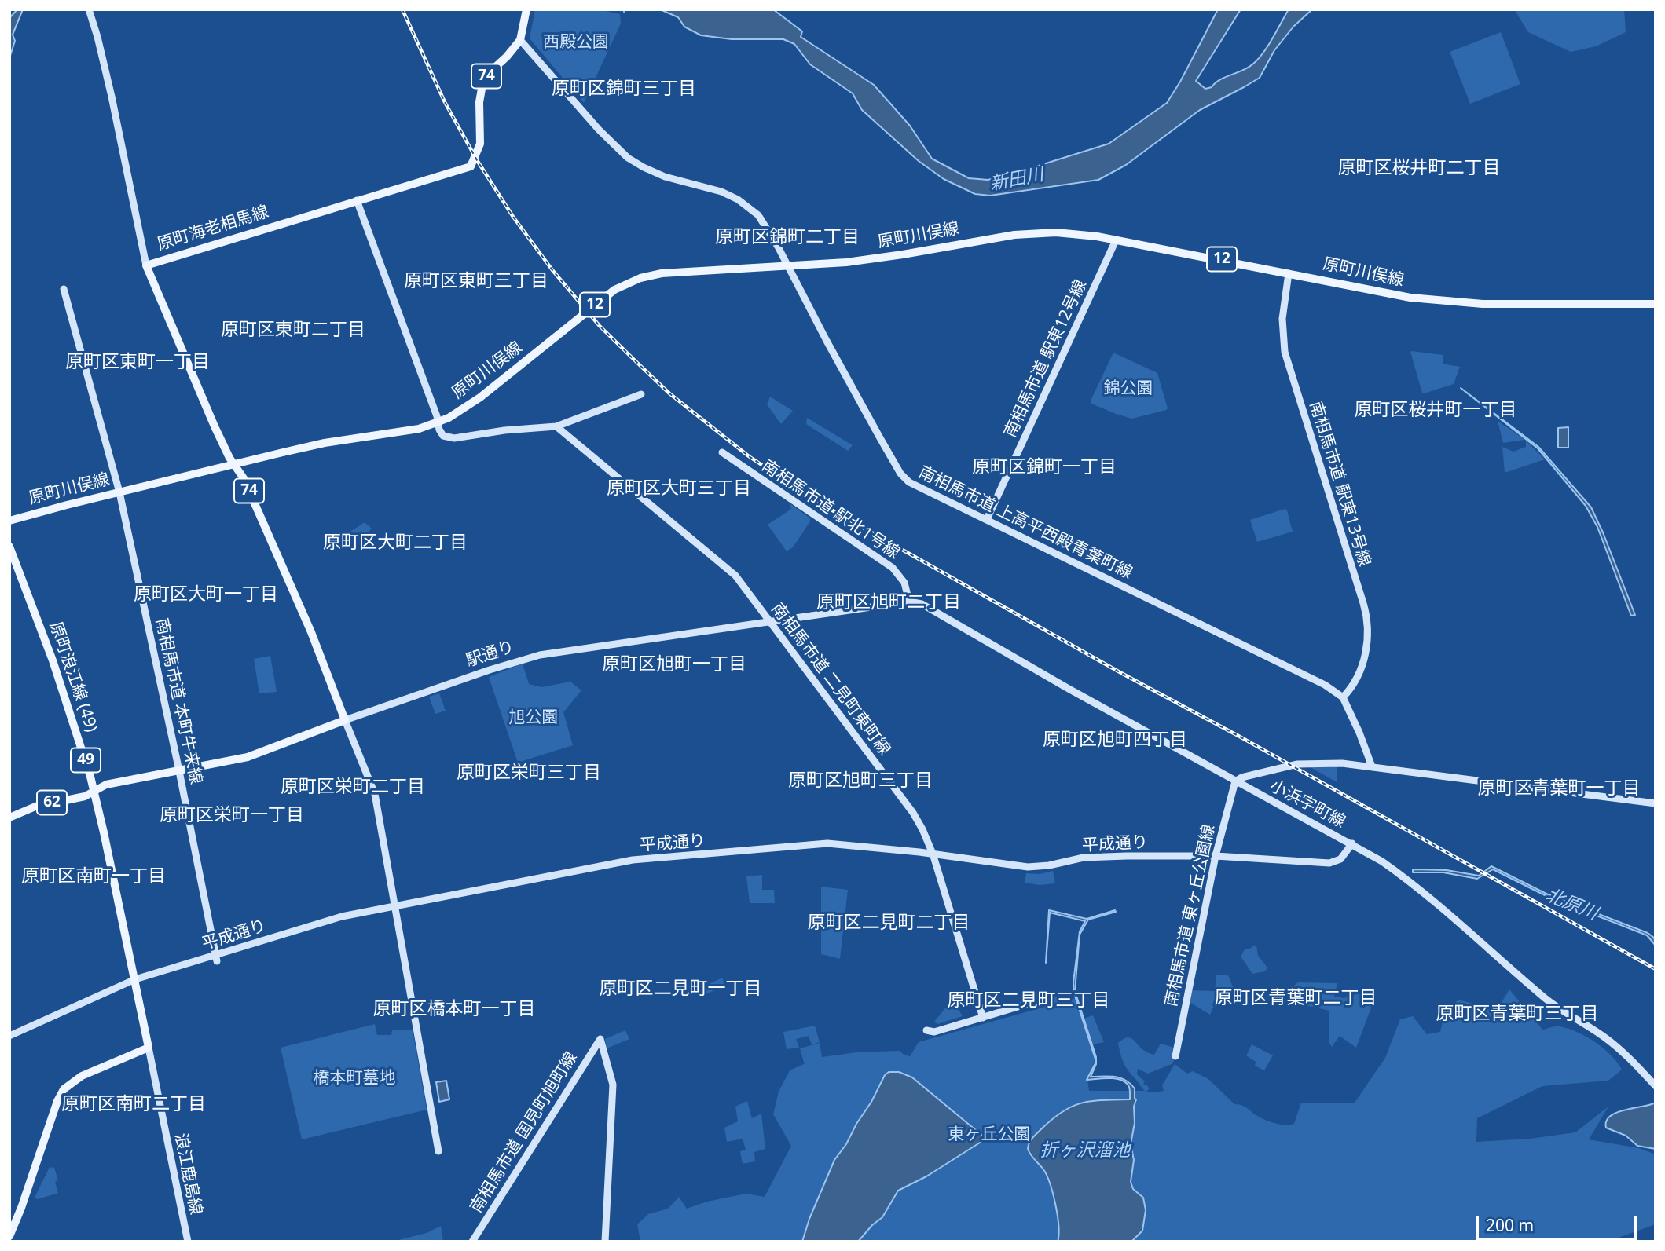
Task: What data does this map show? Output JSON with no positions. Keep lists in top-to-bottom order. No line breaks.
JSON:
{"streets":{"main road":["74","原町海老相馬線","原町川俣線","12","駅通り","原町浪江線 (49)","49","62"],"street":["南相馬市道 駅東12号線","南相馬市道 駅東13号線","南相馬市道 駅北1号線","南相馬市道 上高平西殿青葉町線","南相馬市道 二見町東町線","南相馬市道 本町牛来線","小浜字町線","平成通り","南相馬市道 東ヶ丘公園線","南相馬市道 国見町旭町線","浪江鹿島線"]},"crossings":[["原町海老相馬線","原町川俣線"],["原町海老相馬線","南相馬市道 上高平西殿青葉町線"],["原町海老相馬線","駅通り"],["原町川俣線","南相馬市道 駅東12号線"],["原町川俣線","南相馬市道 駅東13号線"],["原町川俣線","南相馬市道 上高平西殿青葉町線"],["原町川俣線","南相馬市道 本町牛来線"],["南相馬市道 駅東12号線","南相馬市道 上高平西殿青葉町線"],["南相馬市道 駅東13号線","南相馬市道 上高平西殿青葉町線"],["南相馬市道 駅北1号線","駅通り"],["南相馬市道 駅北1号線","小浜字町線"],["駅通り","原町浪江線 (49)"],["駅通り","南相馬市道 二見町東町線"],["駅通り","南相馬市道 本町牛来線"],["駅通り","62"],["駅通り","小浜字町線"],["原町浪江線 (49)","49"],["原町浪江線 (49)","62"],["原町浪江線 (49)","平成通り"],["南相馬市道 二見町東町線","平成通り"],["南相馬市道 本町牛来線","平成通り"],["49","平成通り"],["49","浪江鹿島線"],["小浜字町線","平成通り"],["小浜字町線","南相馬市道 東ヶ丘公園線"],["平成通り","南相馬市道 東ヶ丘公園線"]],"districts":["原町区錦町三丁目","原町区桜井町二丁目","原町区錦町二丁目","原町区東町三丁目","原町区東町二丁目","原町区東町一丁目","原町区桜井町一丁目","原町区錦町一丁目","原町区大町三丁目","原町区大町二丁目","原町区大町一丁目","原町区旭町二丁目","原町区旭町一丁目","原町区旭町四丁目","原町区栄町三丁目","原町区旭町三丁目","原町区栄町二丁目","原町区青葉町一丁目","原町区栄町一丁目","原町区南町一丁目","原町区二見町二丁目","原町区二見町一丁目","原町区青葉町二丁目","原町区二見町三丁目","原町区橋本町一丁目","原町区青葉町三丁目","原町区南町二丁目"],"water":["新田川","北原川","折ヶ沢溜池"],"parks":["西殿公園","錦公園","旭公園","橋本町墓地","東ヶ丘公園"],"scale_bar":"200 m"}
